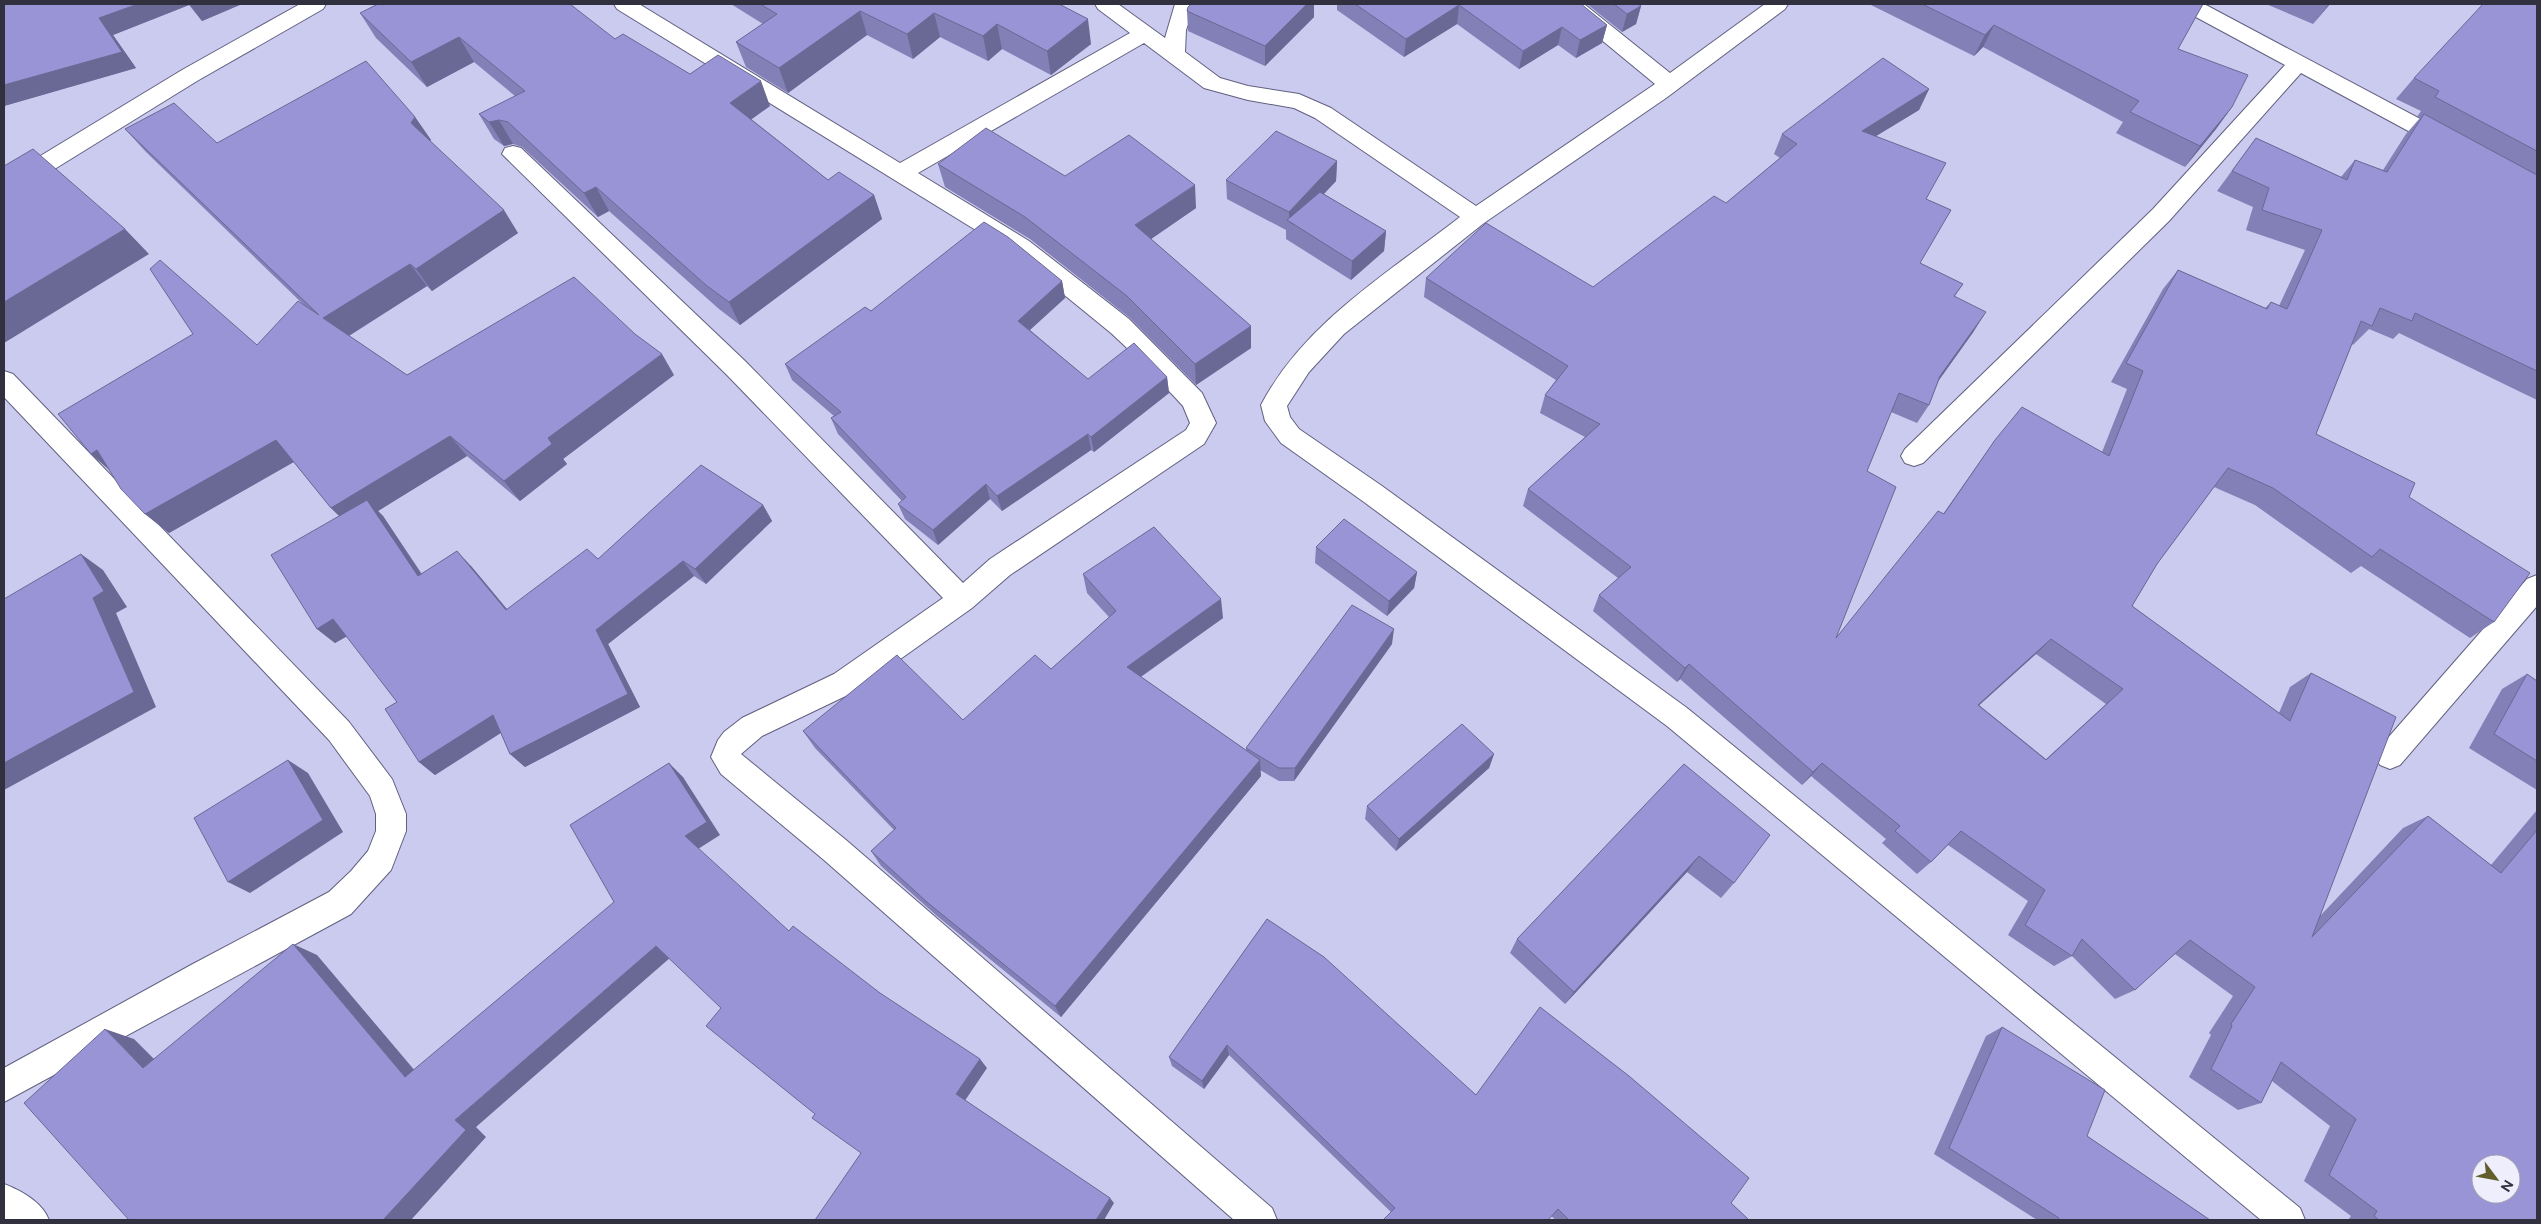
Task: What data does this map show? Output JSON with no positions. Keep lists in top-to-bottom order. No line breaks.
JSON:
{"north":"bottom right"}
